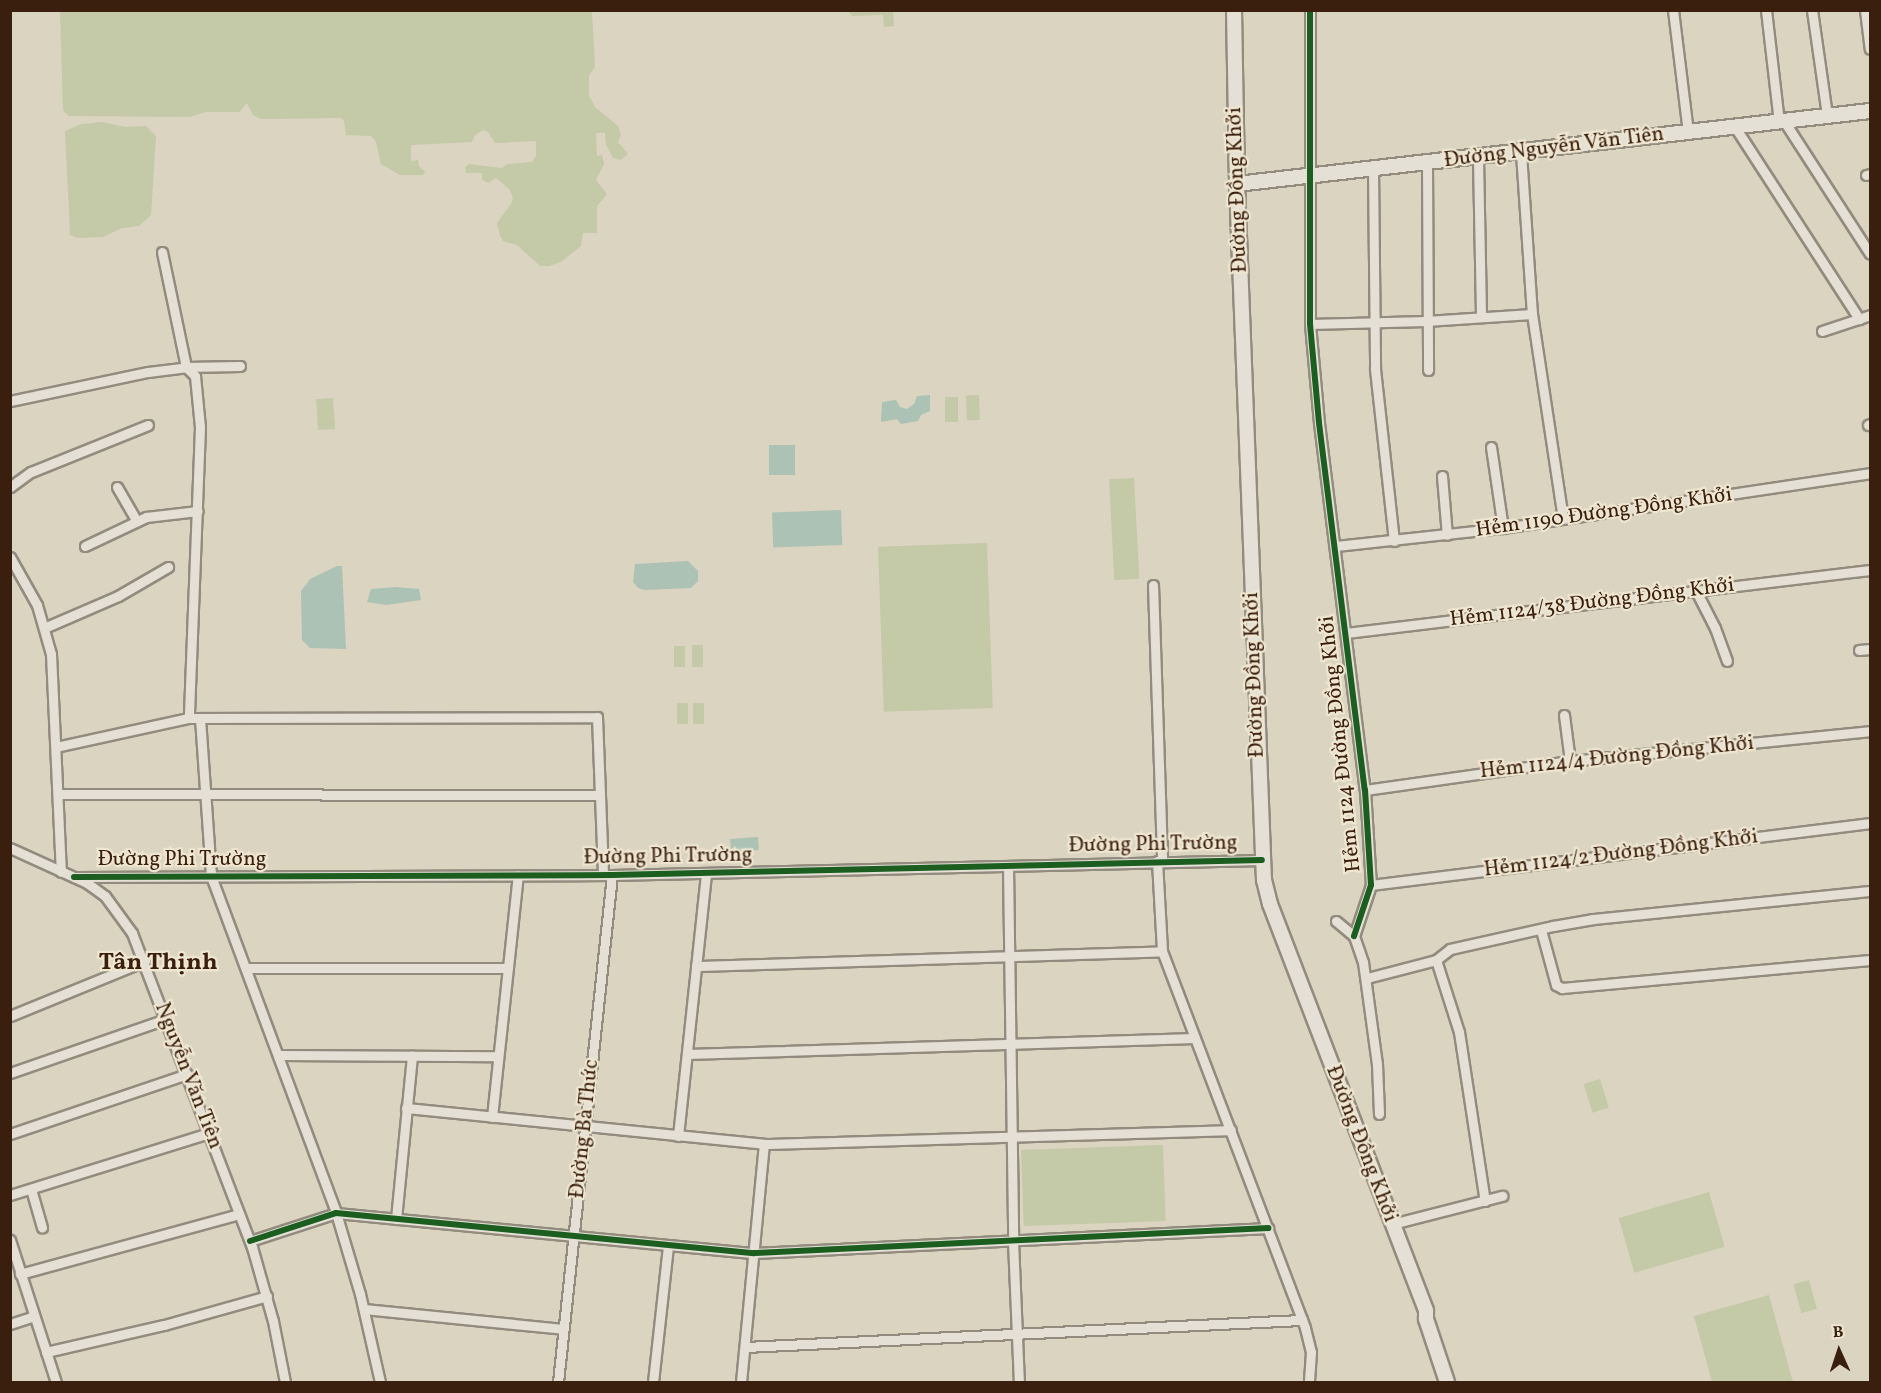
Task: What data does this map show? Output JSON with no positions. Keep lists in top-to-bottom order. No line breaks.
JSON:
{"streets":{"main road":["Đường Nguyễn Văn Tiên","Đường Đồng Khởi"],"street":["Hẻm 1190 Đường Đồng Khởi","Hẻm 1124/38 Đường Đồng Khởi","Hẻm 1124 Đường Đồng Khởi","Hẻm 1124/4 Đường Đồng Khởi","Đường Phi Trường","Hẻm 1124/2 Đường Đồng Khởi","Nguyễn Văn Tiên","Đường Bà Thức"]},"crossings":[["Đường Nguyễn Văn Tiên","Đường Đồng Khởi"],["Đường Nguyễn Văn Tiên","Hẻm 1124 Đường Đồng Khởi"],["Đường Đồng Khởi","Đường Phi Trường"],["Hẻm 1190 Đường Đồng Khởi","Hẻm 1124 Đường Đồng Khởi"],["Hẻm 1124/38 Đường Đồng Khởi","Hẻm 1124 Đường Đồng Khởi"],["Hẻm 1124 Đường Đồng Khởi","Hẻm 1124/4 Đường Đồng Khởi"],["Hẻm 1124 Đường Đồng Khởi","Hẻm 1124/2 Đường Đồng Khởi"],["Đường Phi Trường","Nguyễn Văn Tiên"],["Đường Phi Trường","Đường Bà Thức"]],"districts":["Tân Thịnh"],"north":"top"}
